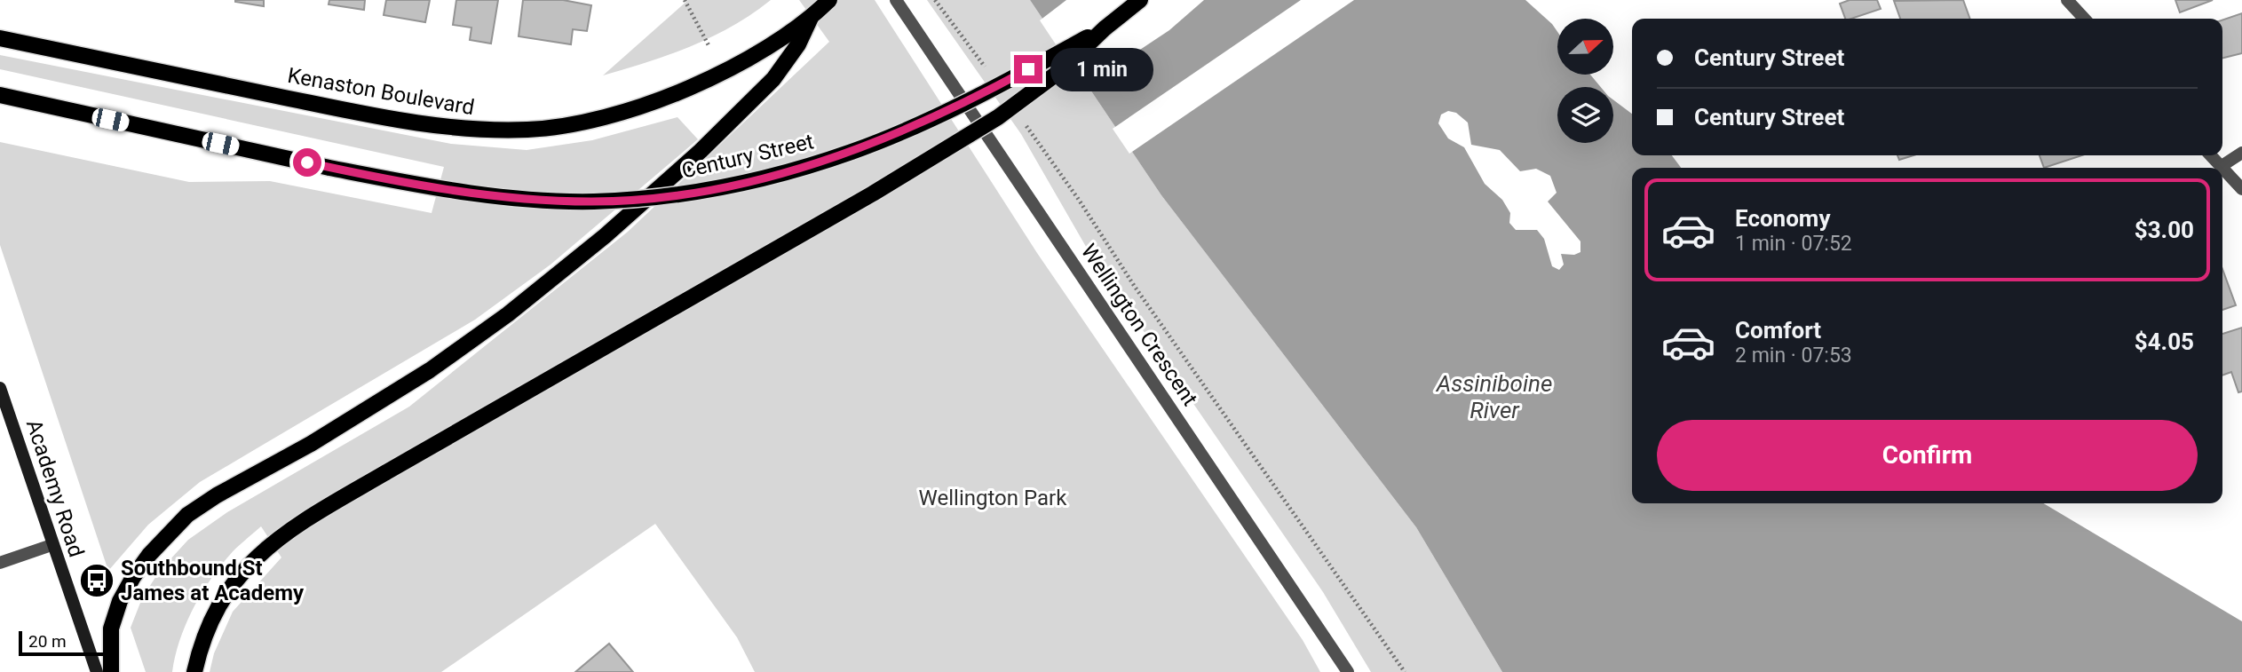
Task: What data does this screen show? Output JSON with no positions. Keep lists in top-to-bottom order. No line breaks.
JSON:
{"streets":{"main road":["Kenaston Boulevard","Century Street","Academy Road"],"street":["Wellington Crescent"]},"water":["Assiniboine River"],"parks":["Wellington Park"],"places":{"bus stop":["Southbound St James at Academy"]},"scale_bar":"20 m","north":"right","page":{"banner":["Century Street","Century Street"],"bubble":"1 min","list":[{"name":"Economy","note":"1 min · 07:52","value":"$3.00"},{"name":"Comfort","note":"2 min · 07:53","value":"$4.05"}],"buttons":"Confirm","scale":"20 m"}}
